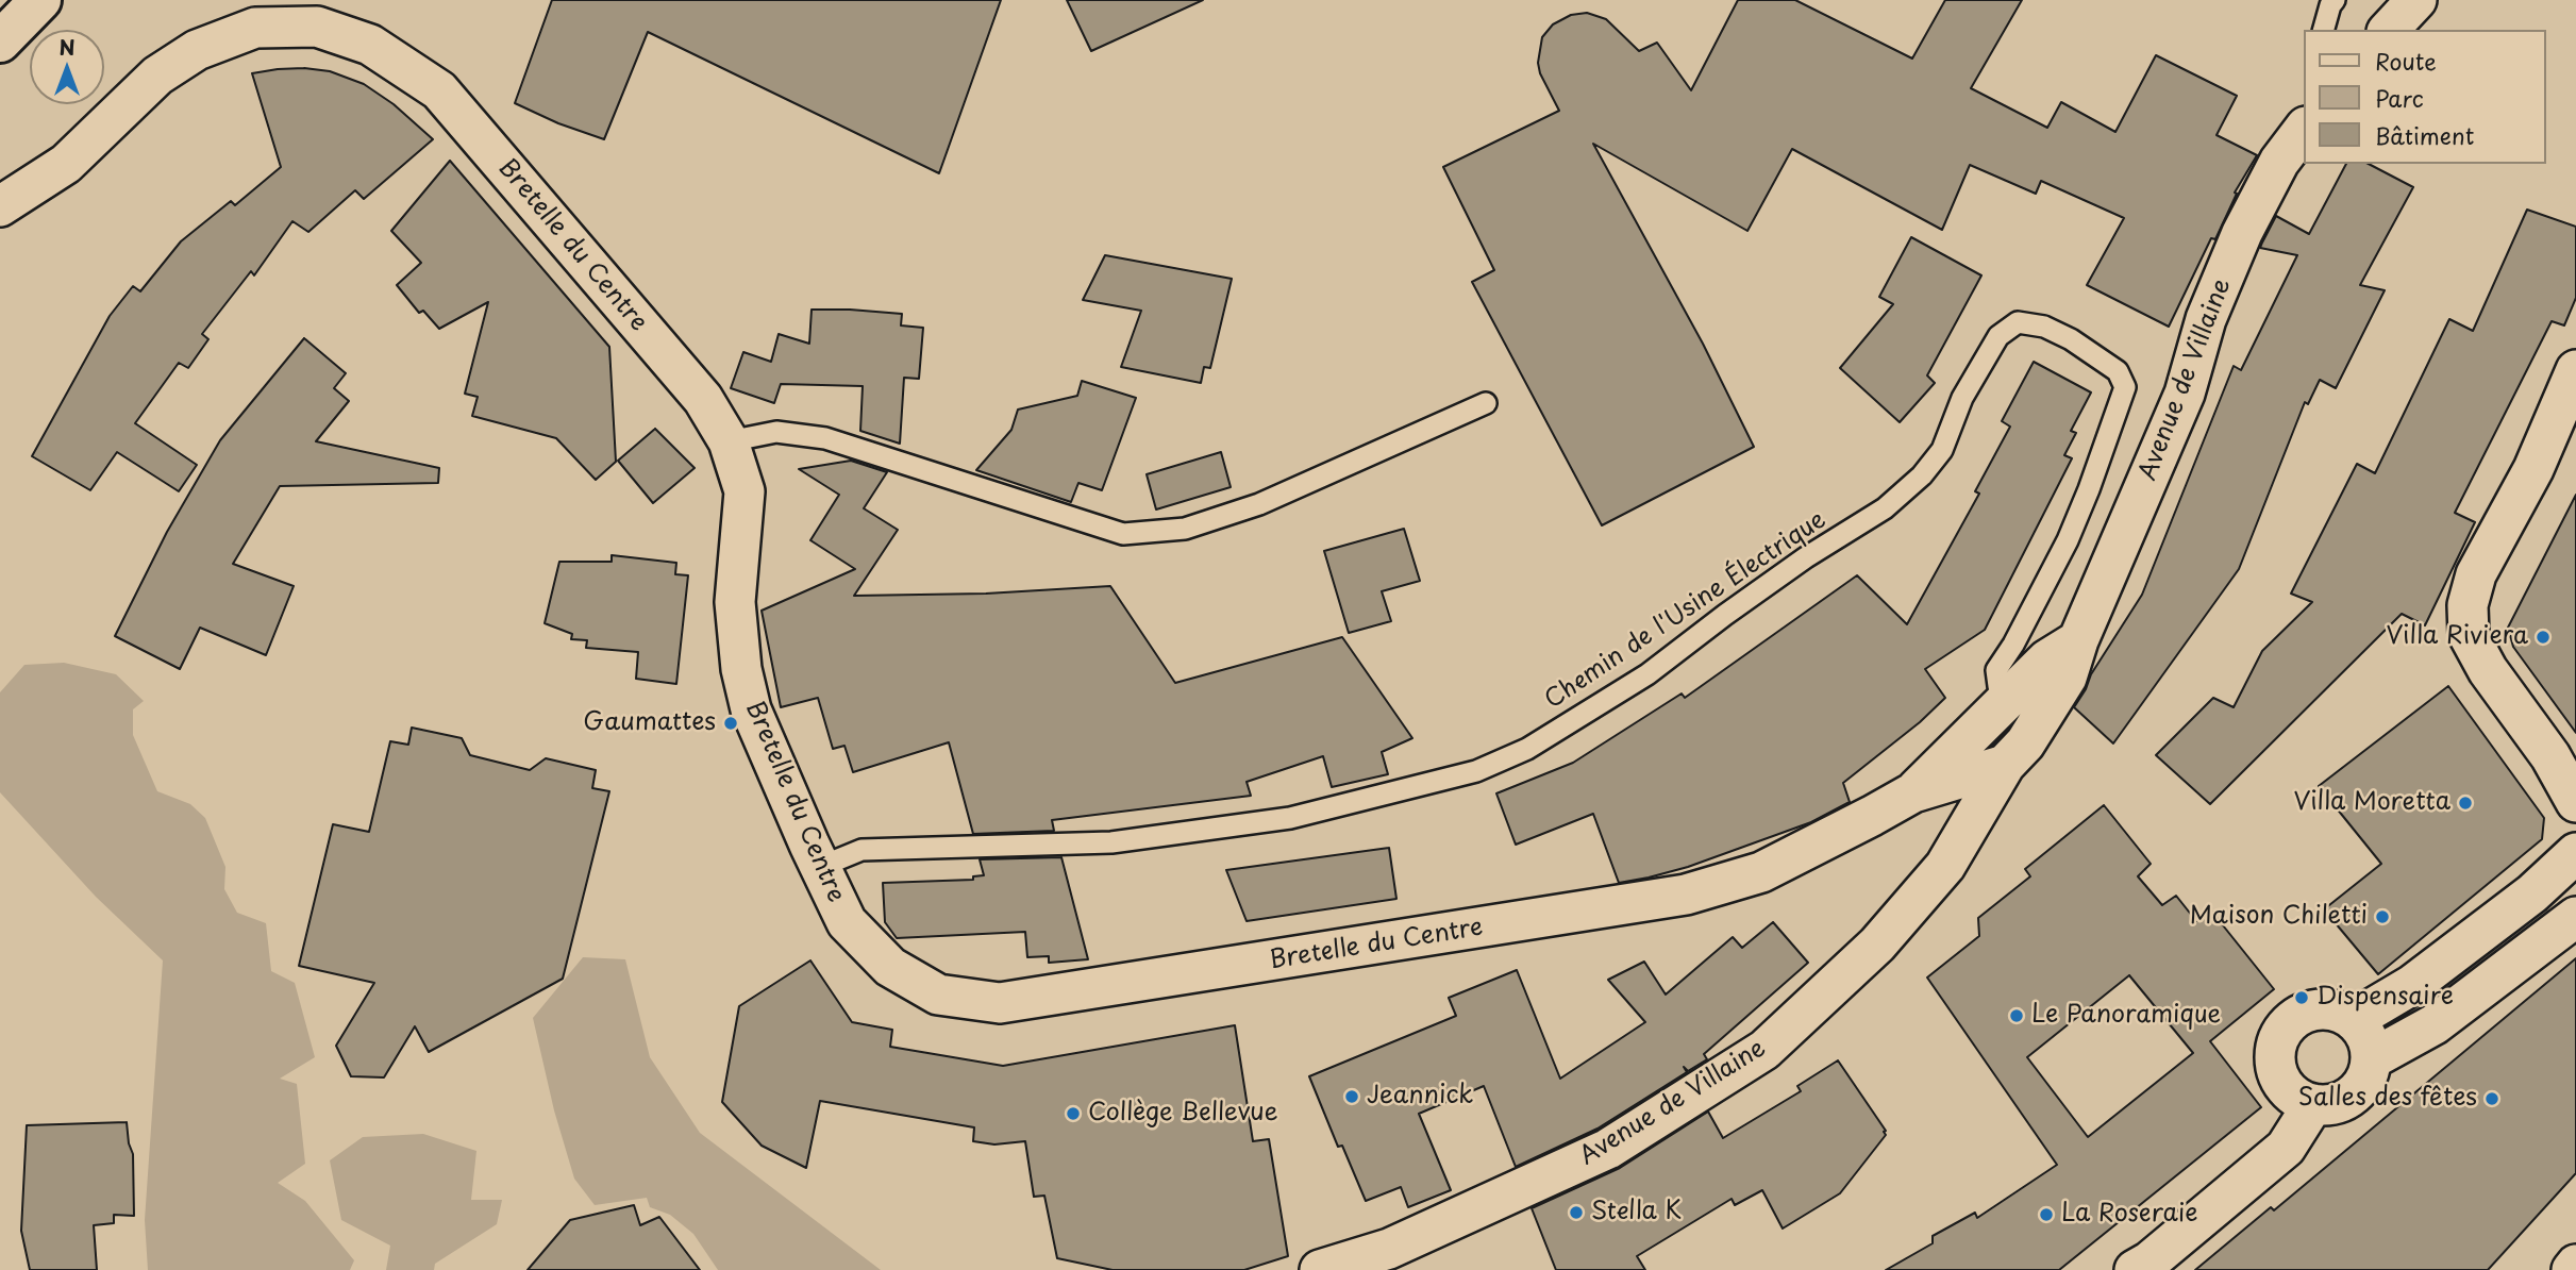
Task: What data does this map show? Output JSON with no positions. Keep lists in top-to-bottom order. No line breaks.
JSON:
{"streets":{"street":["Bretelle du Centre","Avenue de Villaine"],"lane":["Chemin de l'Usine Électrique"]},"crossings":[["Bretelle du Centre","Chemin de l'Usine Électrique"]],"places":["Villa Riviera","Gaumattes","Villa Moretta","Maison Chiletti","Dispensaire","Le Panoramique","Jeannick","Salles des fêtes","Collège Bellevue","Stella K","La Roseraie"],"legend":["Route","Parc","Bâtiment"],"north":"top"}
